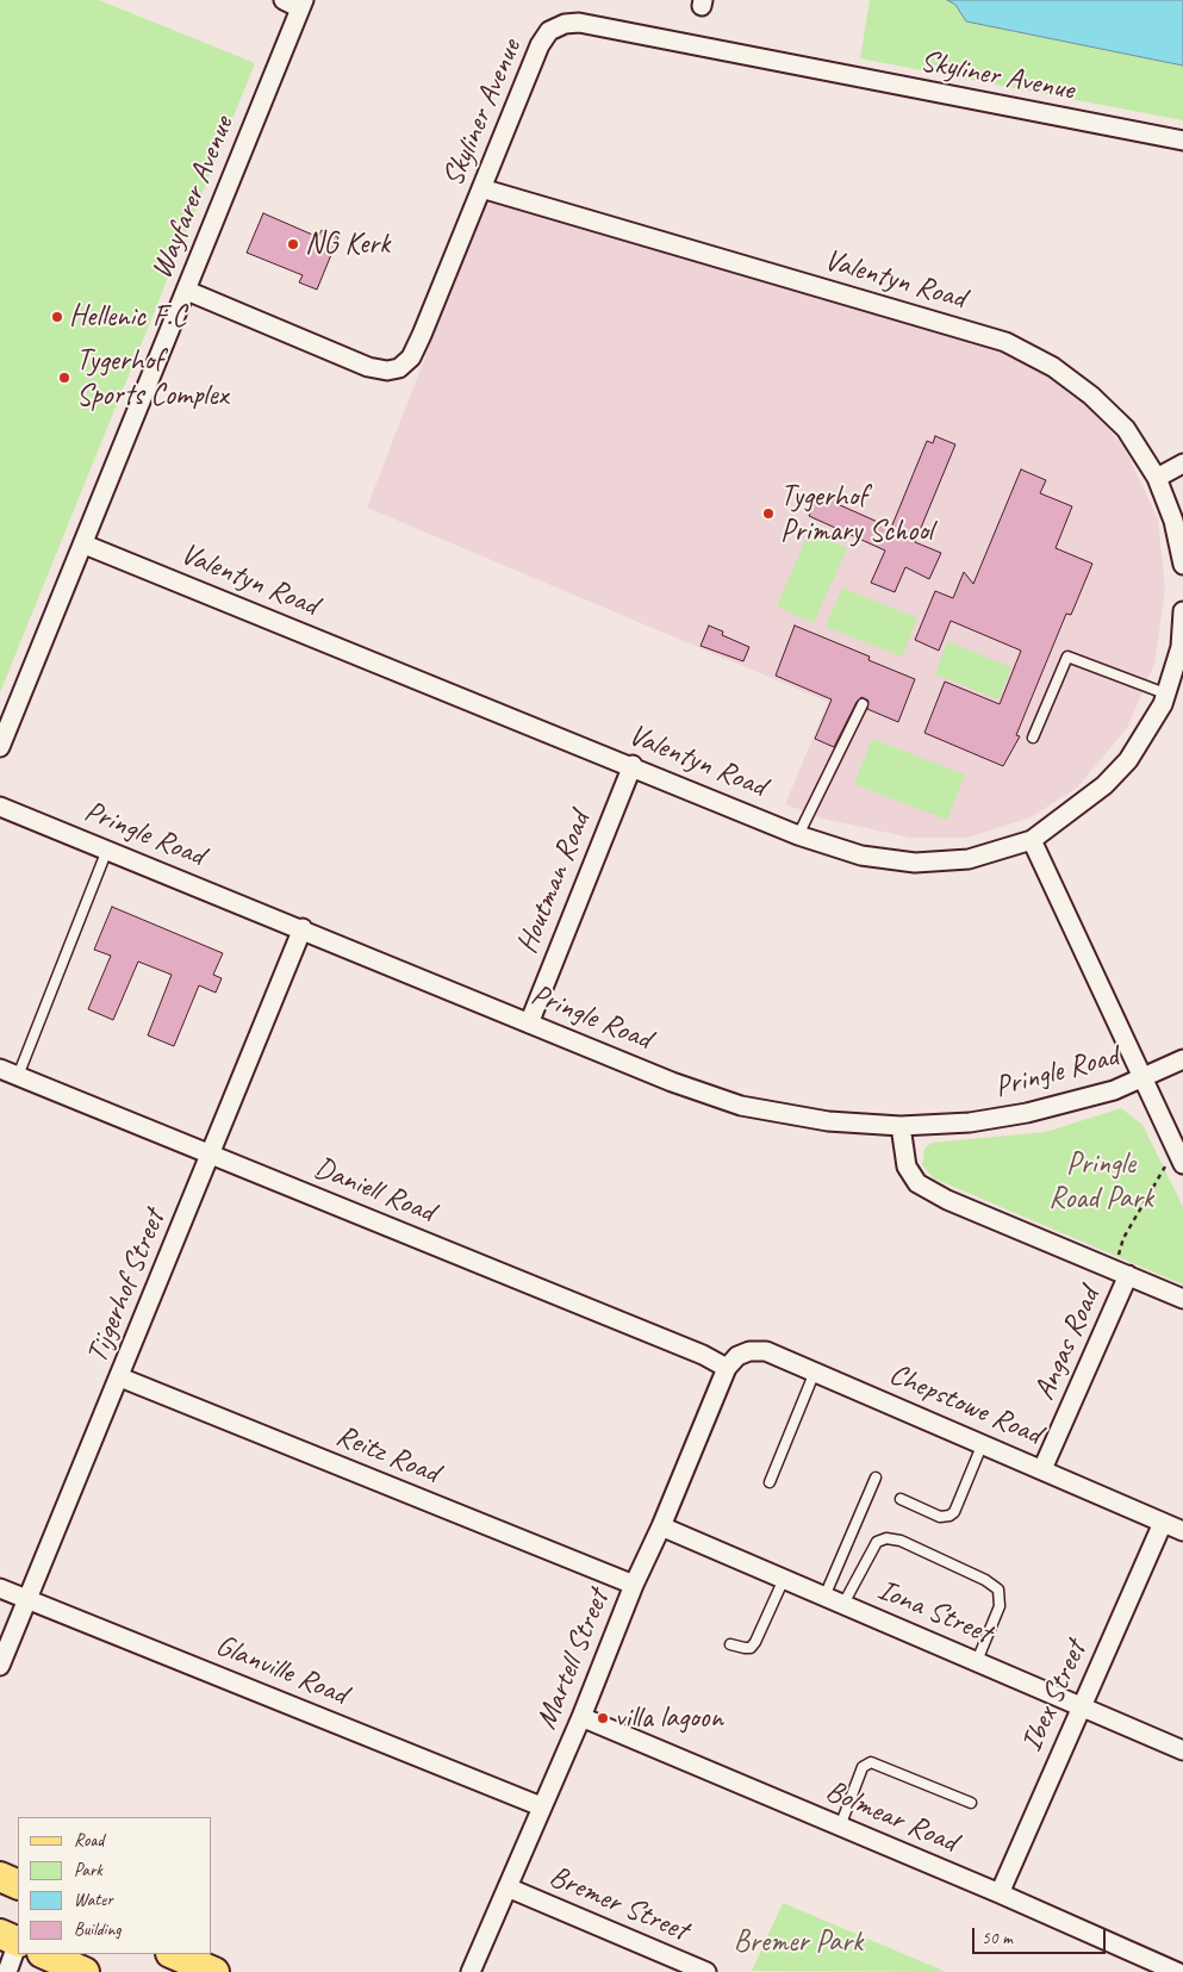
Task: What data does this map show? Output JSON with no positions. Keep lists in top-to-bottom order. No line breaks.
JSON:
{"streets":{"street":["Skyliner Avenue","Wayfarer Avenue","Valentyn Road","Pringle Road","Houtman Road","Daniell Road","Tijgerhof Street","Angas Road","Chepstowe Road","Reitz Road","Iona Street","Martell Street","Glanville Road","Ibex Street","Bolmear Road","Bremer Street"]},"crossings":[["Skyliner Avenue","Wayfarer Avenue"],["Skyliner Avenue","Valentyn Road"],["Wayfarer Avenue","Valentyn Road"],["Valentyn Road","Houtman Road"],["Pringle Road","Houtman Road"],["Pringle Road","Tijgerhof Street"],["Daniell Road","Tijgerhof Street"],["Daniell Road","Chepstowe Road"],["Daniell Road","Martell Street"],["Tijgerhof Street","Reitz Road"],["Tijgerhof Street","Glanville Road"],["Angas Road","Chepstowe Road"],["Chepstowe Road","Martell Street"],["Chepstowe Road","Ibex Street"],["Reitz Road","Martell Street"],["Iona Street","Martell Street"],["Iona Street","Ibex Street"],["Martell Street","Glanville Road"],["Martell Street","Bolmear Road"],["Martell Street","Bremer Street"],["Ibex Street","Bolmear Road"]],"parks":["Pringle Road Park","Bremer Park"],"places":["NG Kerk","Hellenic F.C","Tygerhof Sports Complex","Tygerhof Primary School","villa lagoon"],"legend":["Road","Park","Water","Building"],"scale_bar":"50 m"}
